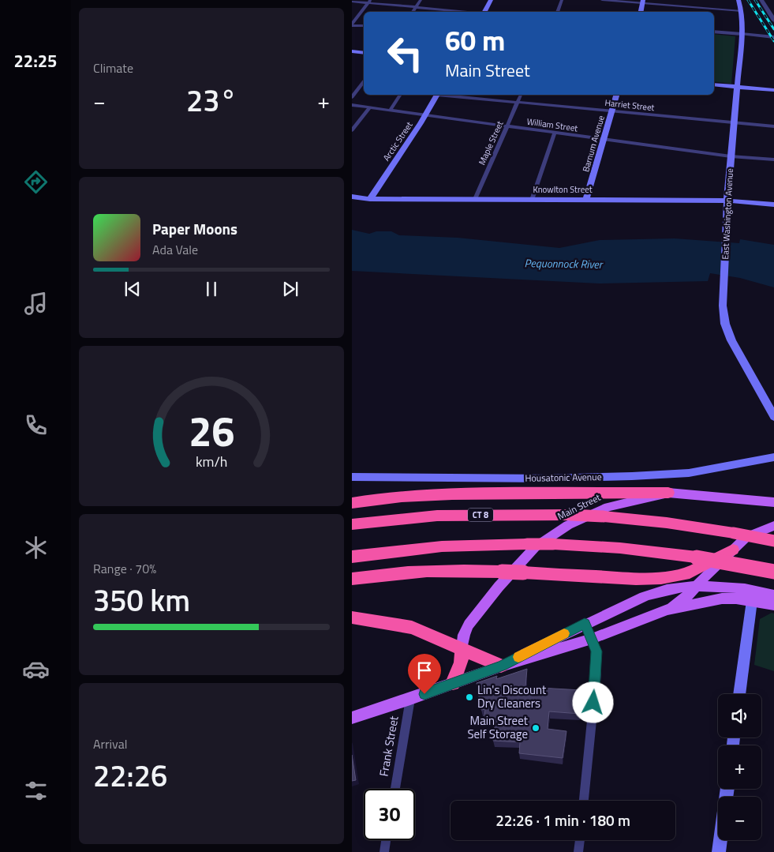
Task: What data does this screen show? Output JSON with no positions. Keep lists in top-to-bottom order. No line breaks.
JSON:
{"streets":{"highway":["CT 8"],"main road":["Arctic Street","Barnum Avenue","Knowlton Street","East Washington Avenue","Housatonic Avenue","Main Street"],"street":["Harriet Street","William Street","Maple Street","Frank Street"]},"crossings":[["Harriet Street","Maple Street"],["Harriet Street","Barnum Avenue"],["Harriet Street","East Washington Avenue"],["William Street","Arctic Street"],["William Street","Maple Street"],["William Street","Barnum Avenue"],["William Street","East Washington Avenue"],["Arctic Street","Knowlton Street"],["Maple Street","Knowlton Street"],["Barnum Avenue","Knowlton Street"],["Knowlton Street","East Washington Avenue"]],"water":["Pequonnock River"],"places":["Lin's Discount Dry Cleaners","Main Street Self Storage"],"page":{"tabs":"22:25","tile":["Climate",["Range · 70%","350 km"],["Arrival","22:26"]],"turn":["60 m","Main Street"],"heat":["−","23°","+"],"song":["Paper Moons","Ada Vale"],"map_buttons":["+","−"],"limit":"30","trip":"22:26 · 1 min · 180 m","gauge":["26","km/h"]}}
